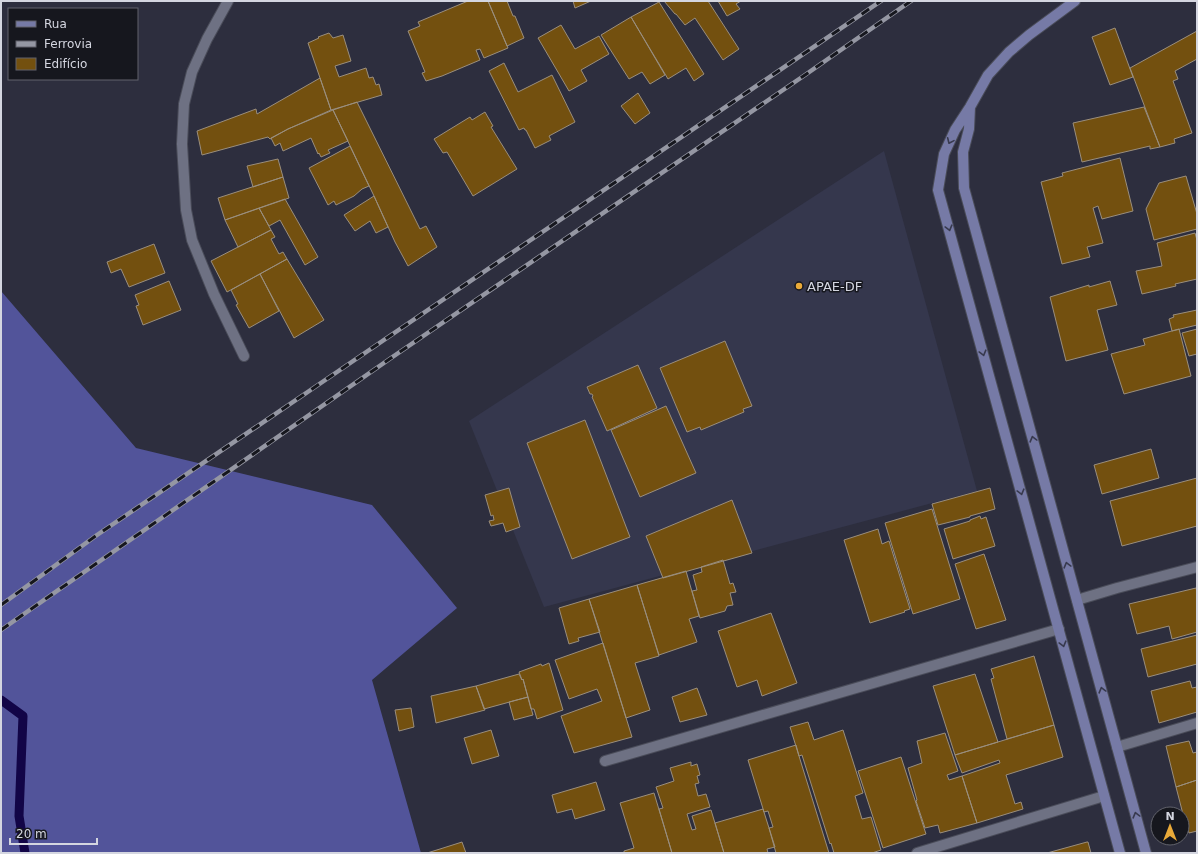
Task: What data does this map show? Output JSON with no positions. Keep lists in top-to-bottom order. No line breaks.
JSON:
{"places":["APAE-DF"],"legend":["Rua","Ferrovia","Edifício"],"scale_bar":"20 m","north":"top"}
